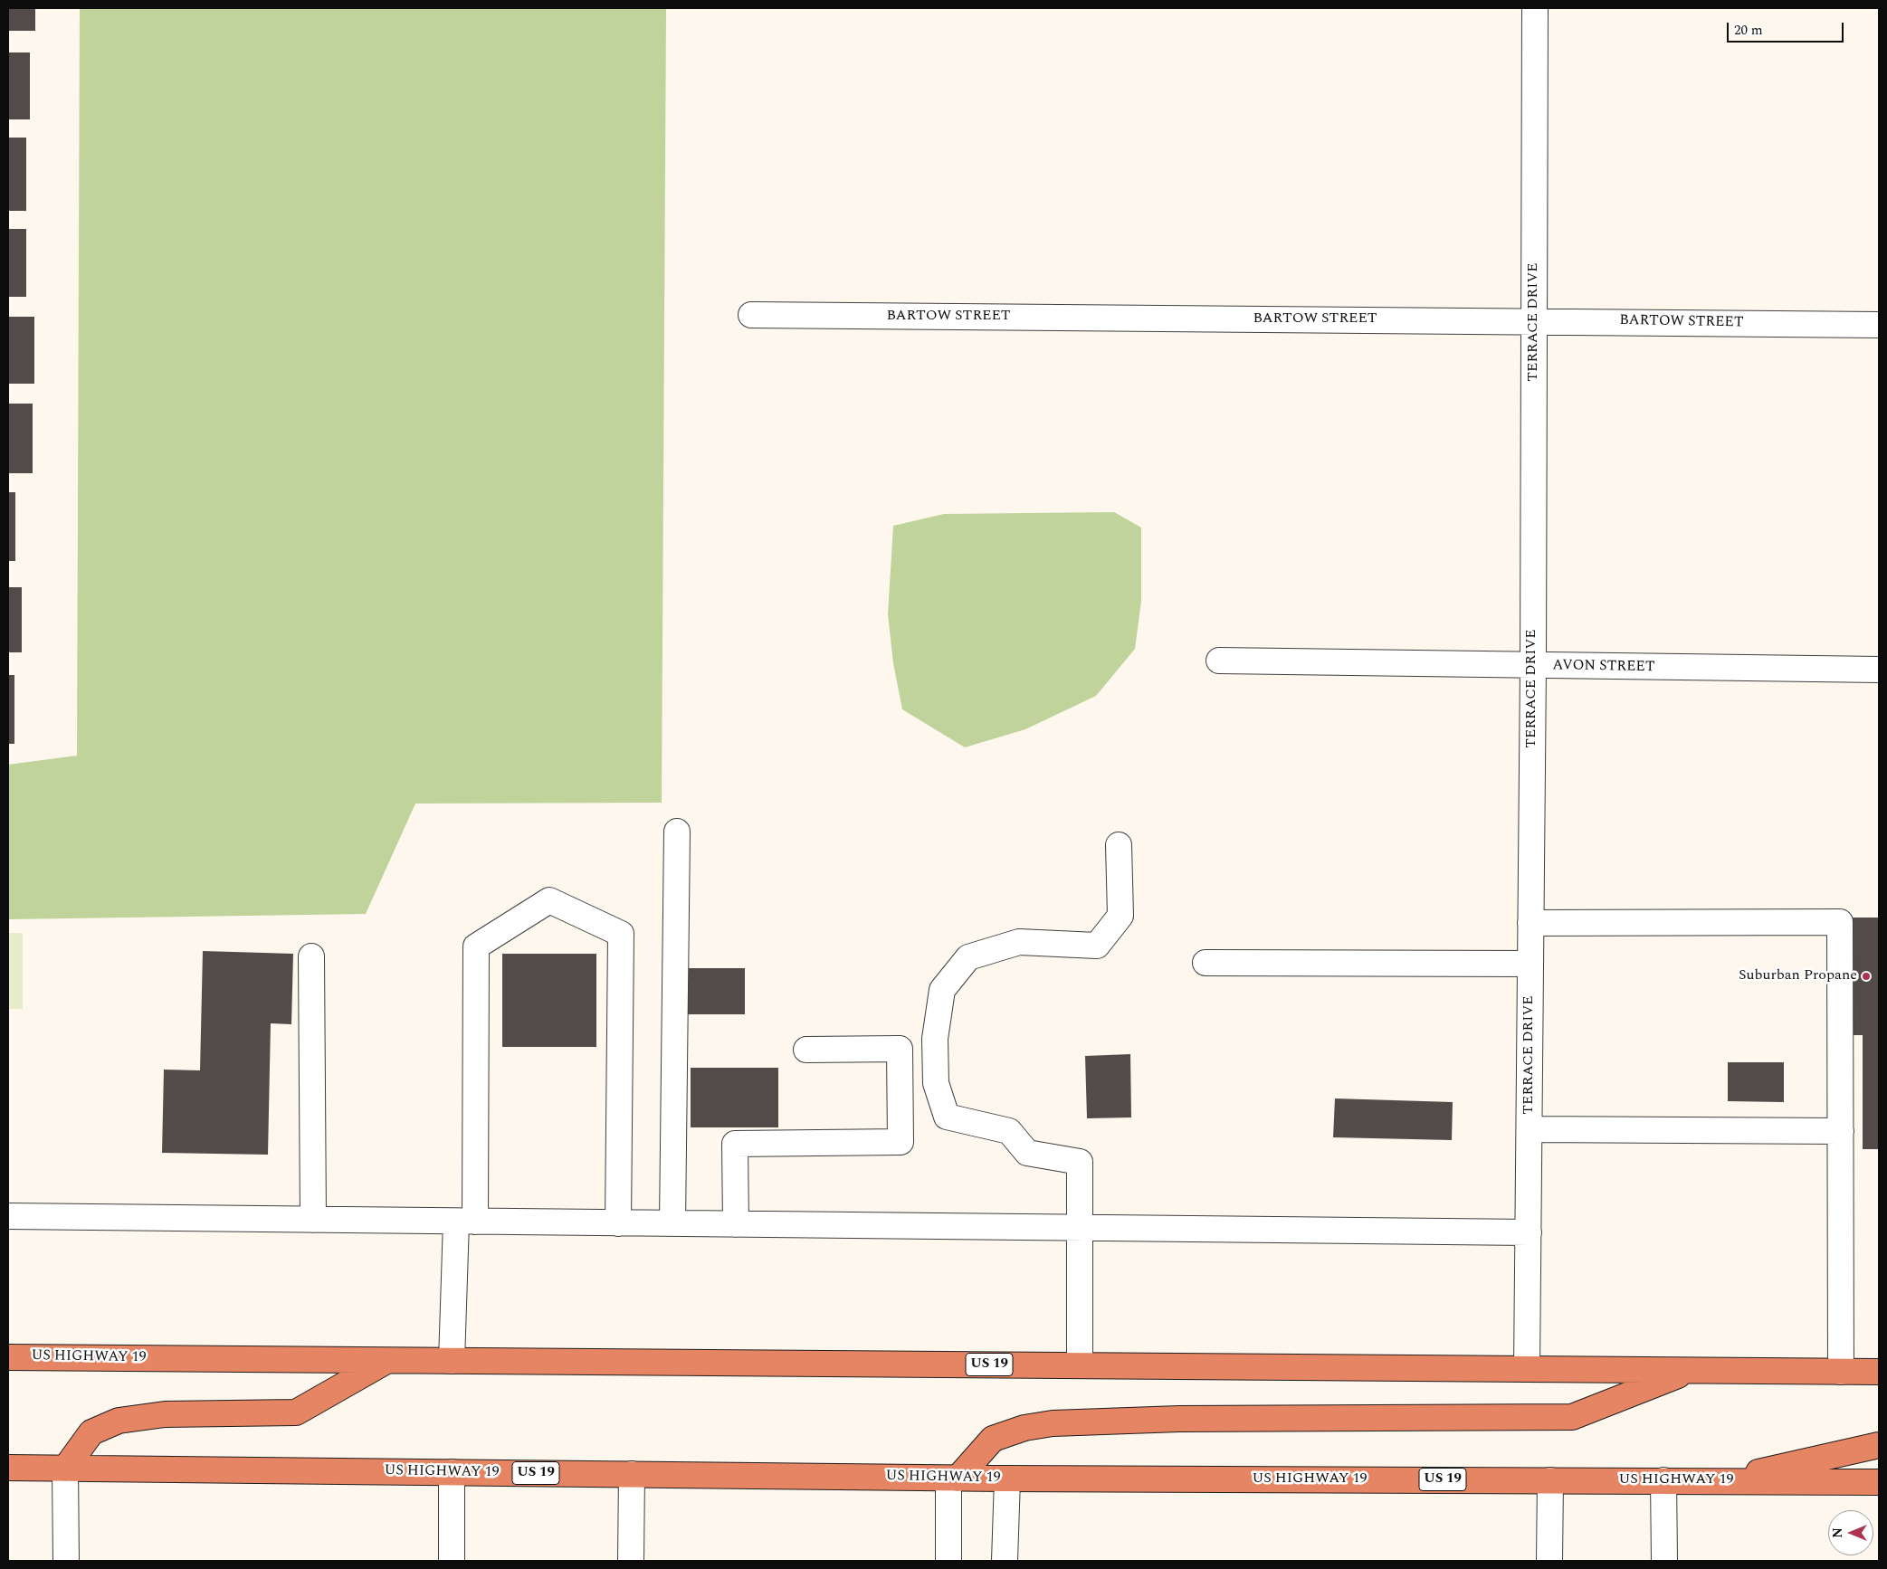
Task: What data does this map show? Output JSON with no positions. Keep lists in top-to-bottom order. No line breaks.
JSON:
{"streets":{"highway":["US HIGHWAY 19","US 19"],"street":["BARTOW STREET","TERRACE DRIVE","AVON STREET"]},"crossings":[["BARTOW STREET","TERRACE DRIVE"],["TERRACE DRIVE","AVON STREET"],["TERRACE DRIVE","US HIGHWAY 19"]],"places":["Suburban Propane"],"scale_bar":"20 m","north":"left"}
